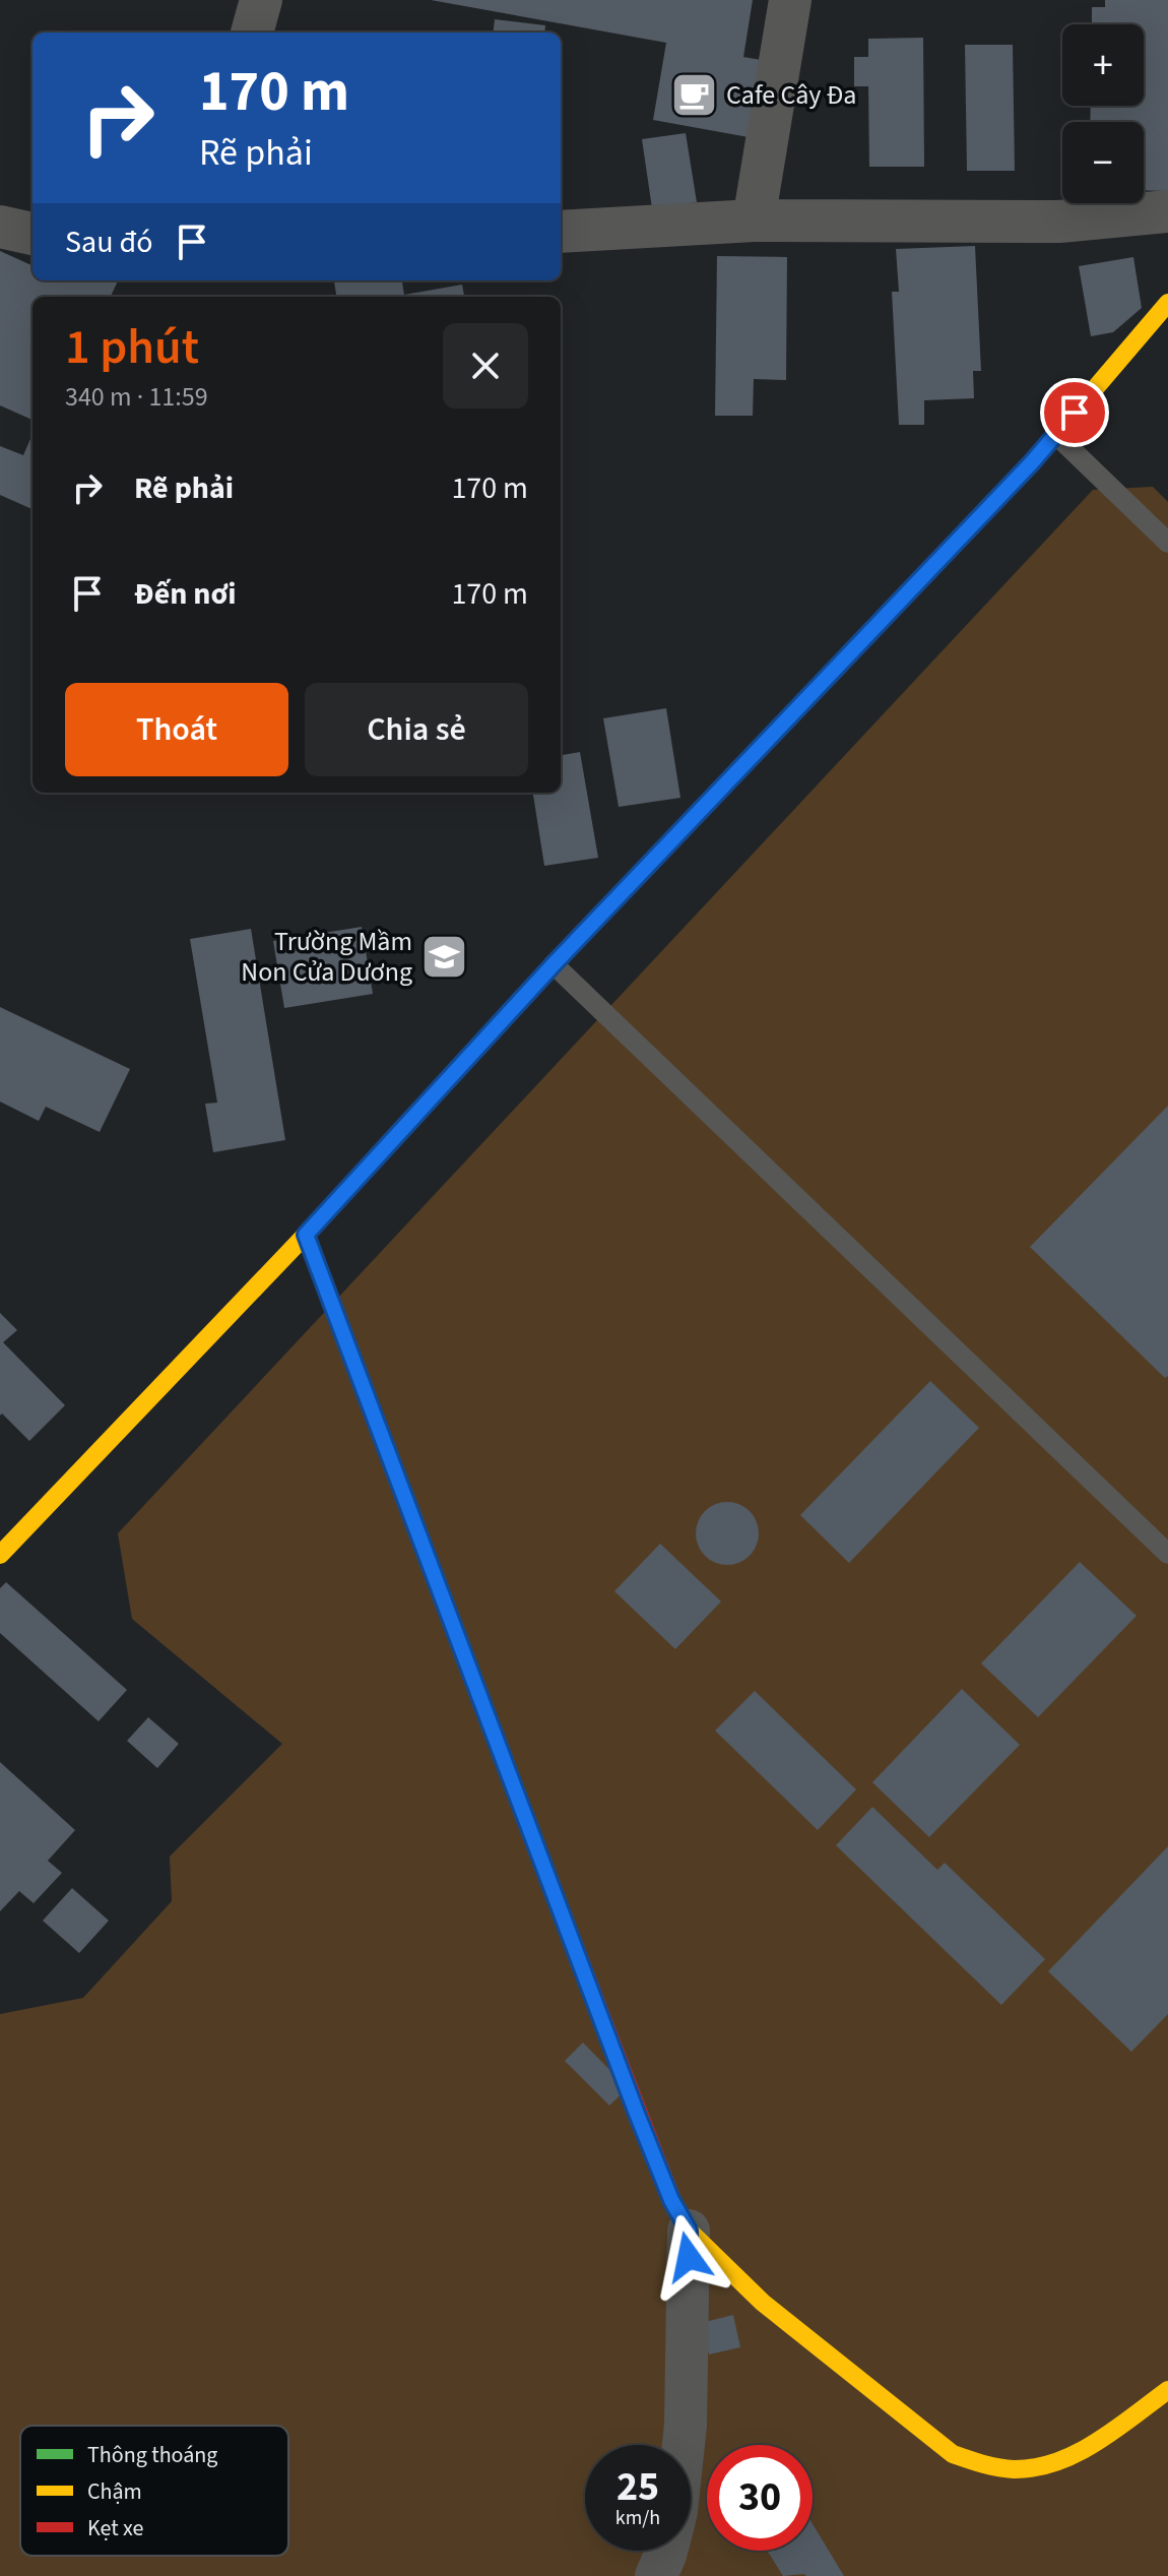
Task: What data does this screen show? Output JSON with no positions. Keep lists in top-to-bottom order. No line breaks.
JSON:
{"places":{"cafe":["Cafe Cây Đa"],"school or university":["Trường Mầm Non Cửa Dương"]},"legend":["Thông thoáng","Chậm","Kẹt xe"],"page":{"map_buttons":["+","−"],"turn":["170 m","Rẽ phải"],"then":"Sau đó","heading":["1 phút","340 m · 11:59"],"list":[{"name":"Rẽ phải","value":"170 m"},{"name":"Đến nơi","value":"170 m"}],"buttons":["Thoát","Chia sẻ"],"speed":"25 km/h","limit":"30"}}
